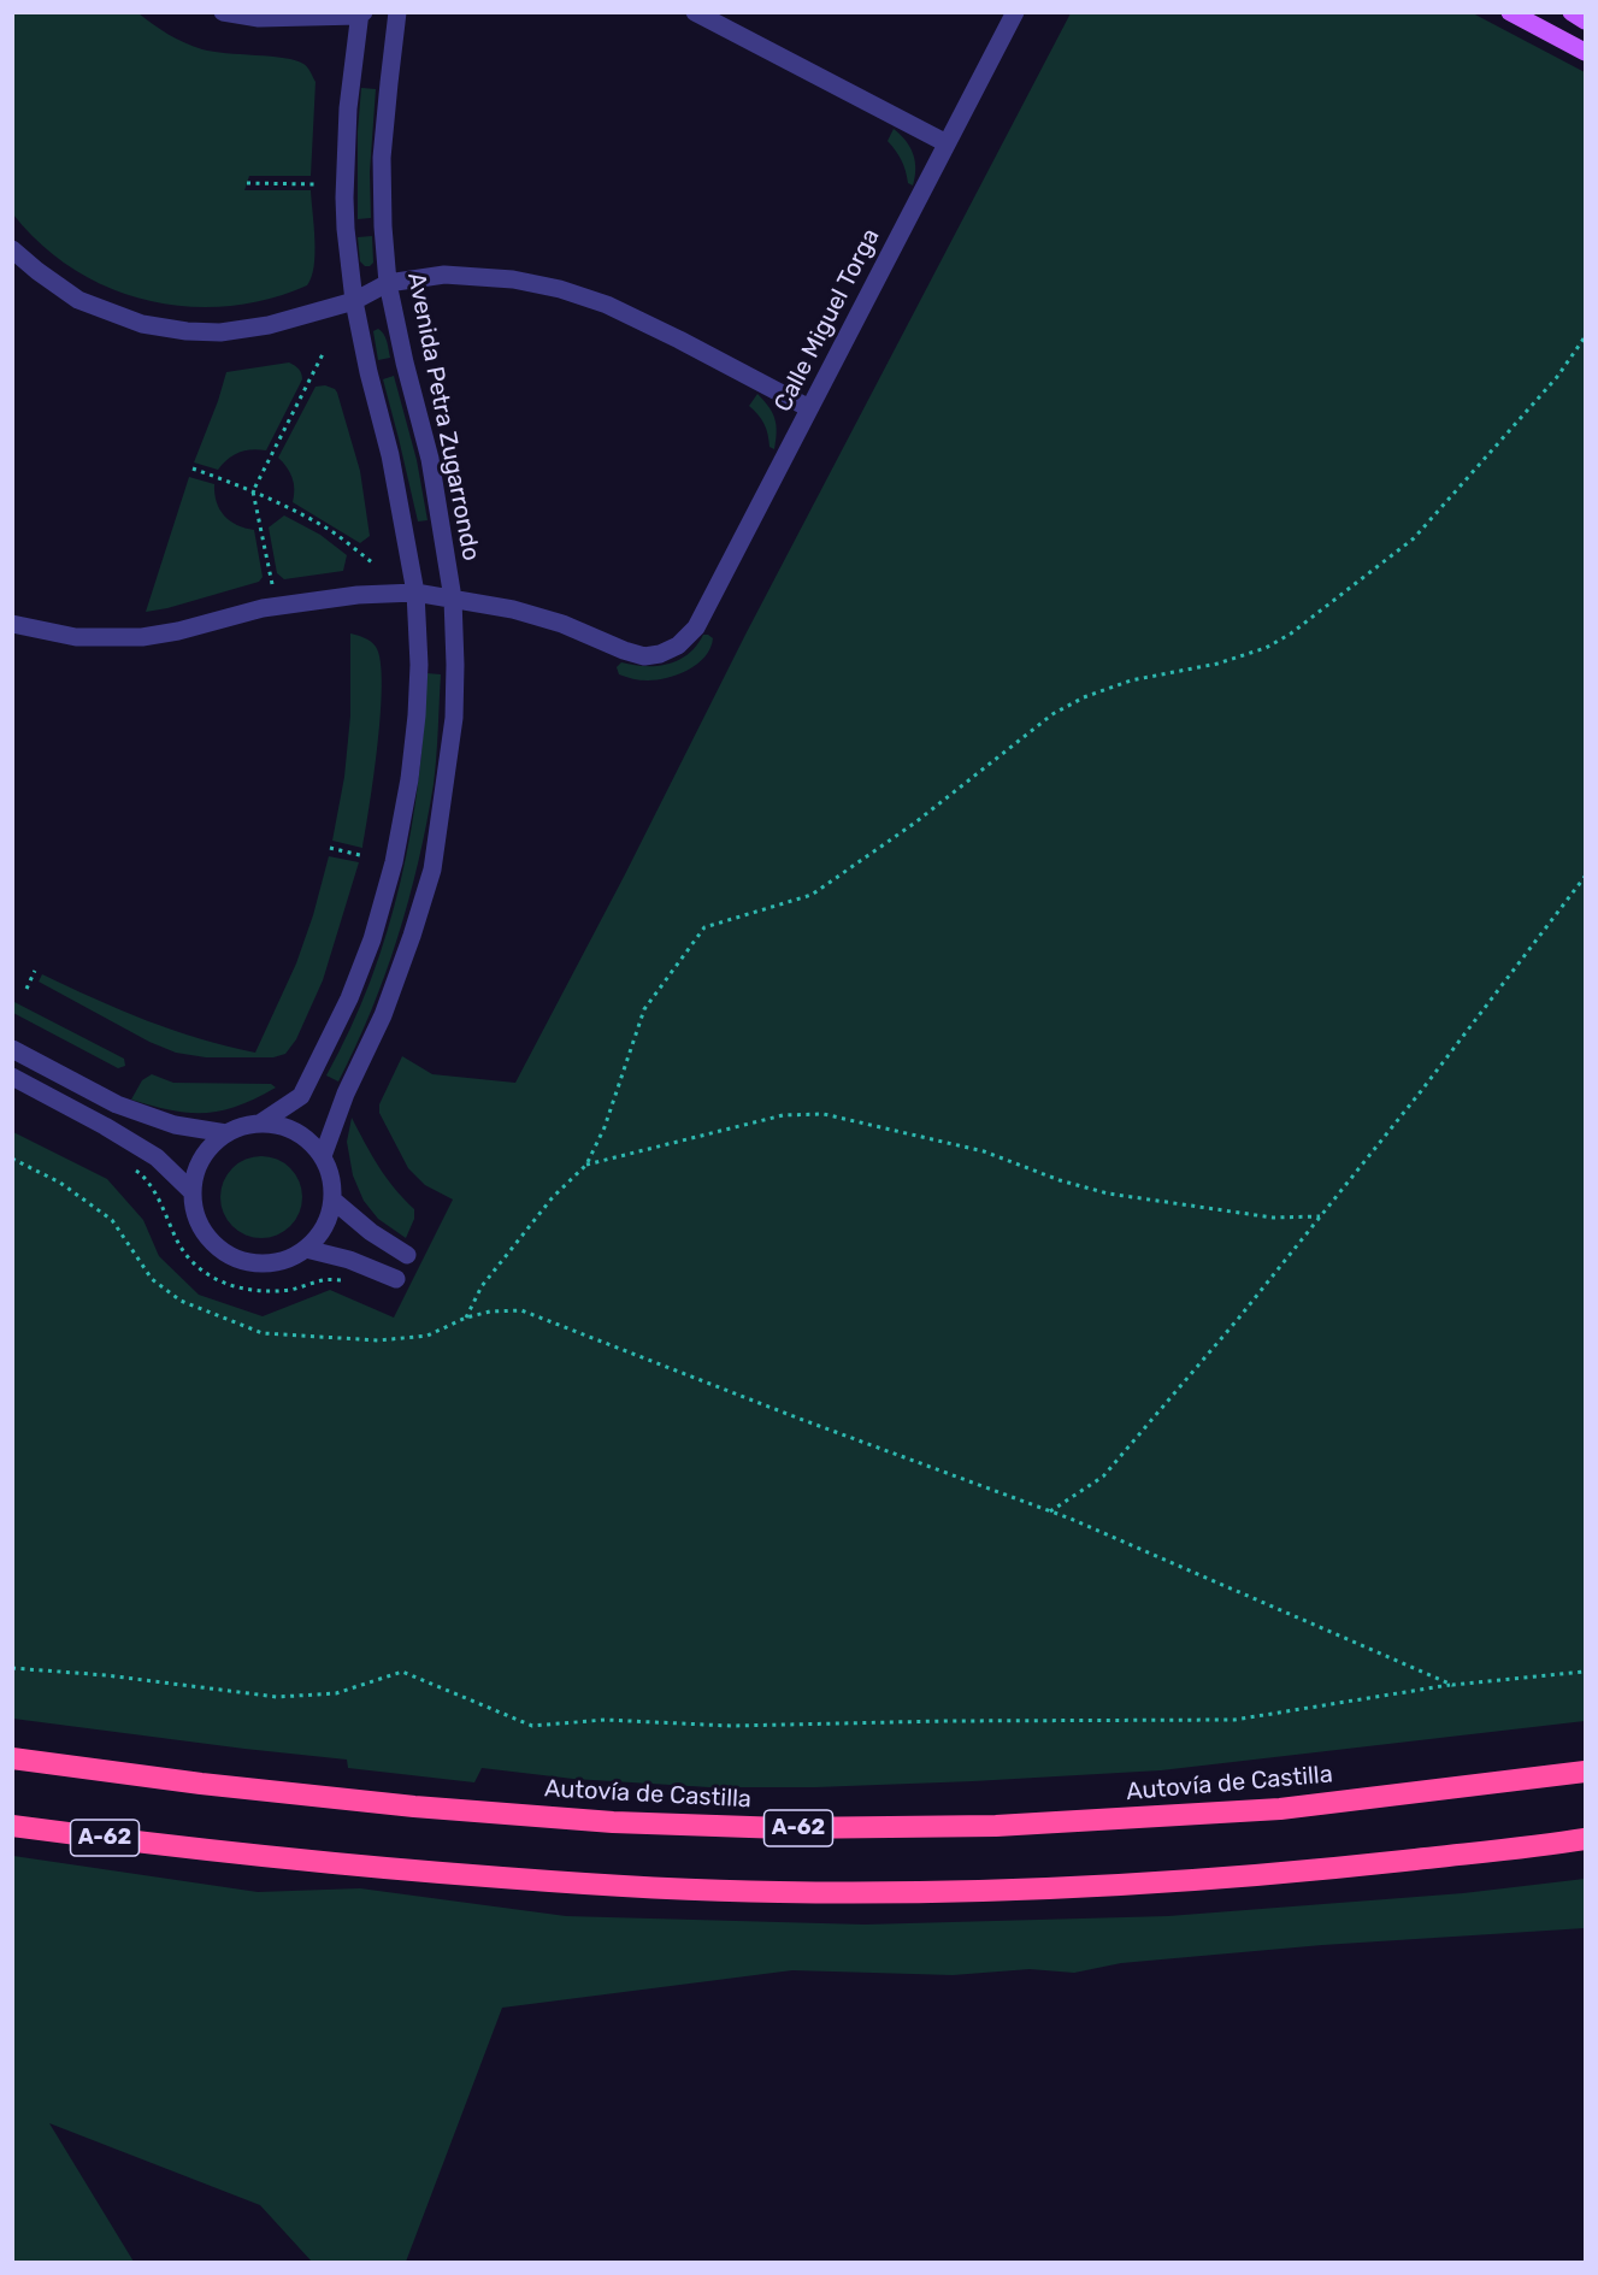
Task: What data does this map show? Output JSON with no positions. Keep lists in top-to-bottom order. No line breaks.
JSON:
{"streets":{"highway":["Autovía de Castilla","A-62"],"street":["Calle Miguel Torga","Avenida Petra Zugarrondo"]},"crossings":[["Calle Miguel Torga","Avenida Petra Zugarrondo"]]}
